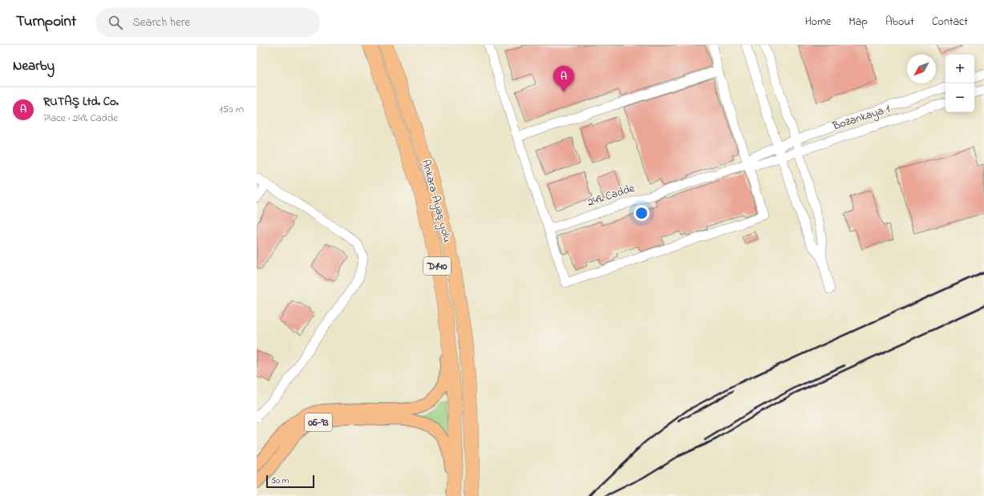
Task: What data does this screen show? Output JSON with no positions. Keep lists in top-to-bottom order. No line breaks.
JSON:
{"streets":{"highway":["Ankara-Ayaş yolu","D140"],"main road":["06-93"],"street":["Bozankaya 1","249. Cadde"]},"crossings":[["Bozankaya 1","249. Cadde"]],"scale_bar":"50 m","north":"bottom left","page":{"header":"Turnpoint","search":"Search here","nav":["Home","Map","About","Contact"],"heading":"Nearby","map_buttons":["+","−"],"pins":"A","list":[{"mark":"A","name":"RUTAŞ Ltd. Co.","note":"Place · 249. Cadde","value":"150 m"}],"scale":"50 m"}}
